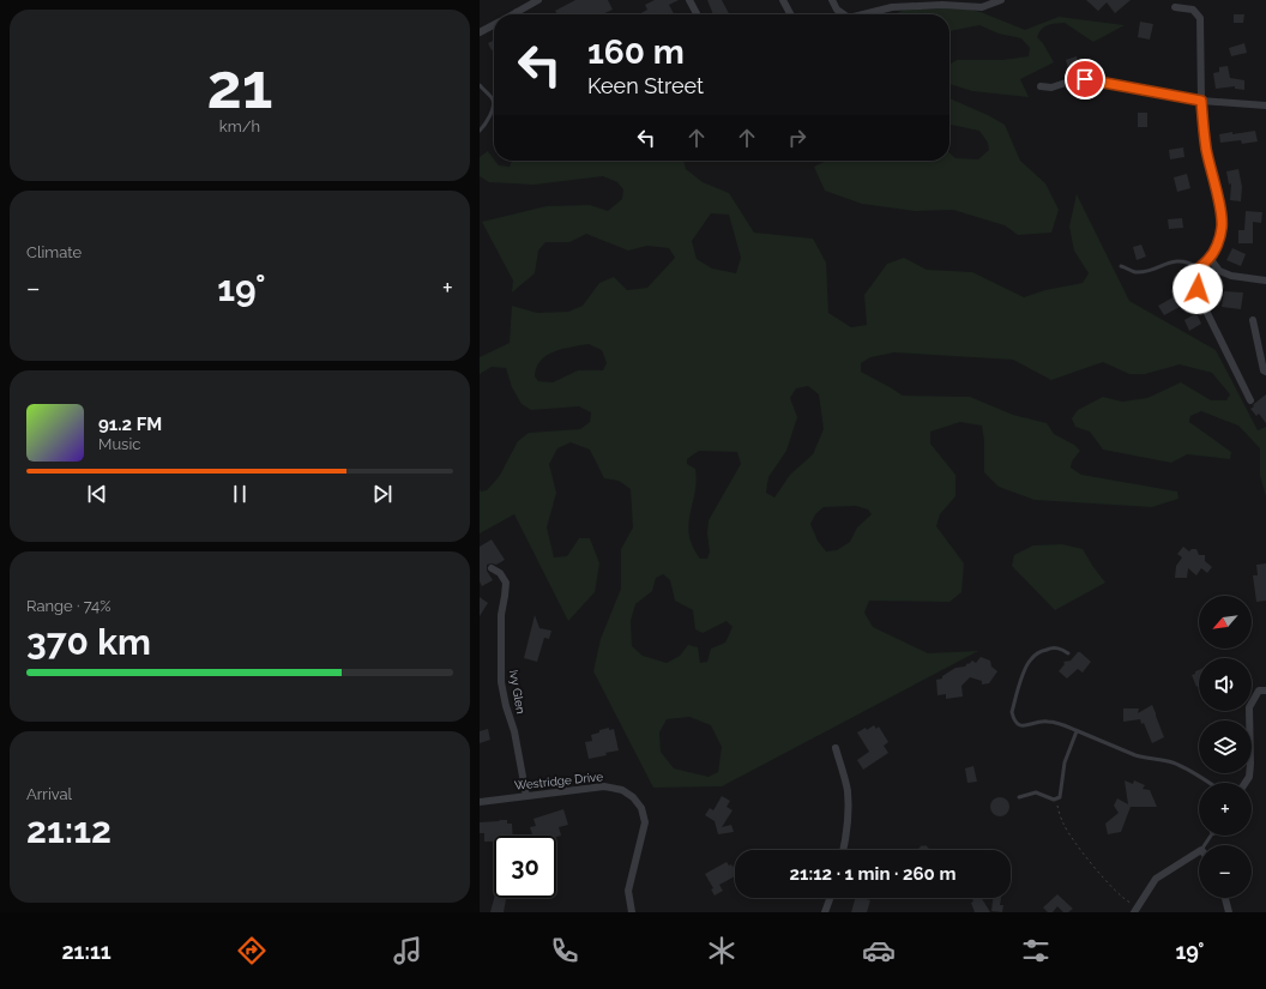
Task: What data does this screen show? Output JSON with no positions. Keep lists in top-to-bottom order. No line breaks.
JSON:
{"streets":{"street":["Ivy Glen","Westridge Drive"]},"crossings":[["Ivy Glen","Westridge Drive"]],"north":"bottom left","page":{"tile":[["21","km/h"],"Climate",["Range · 74%","370 km"],["Arrival","21:12"]],"turn":["160 m","Keen Street"],"heat":["−","19°","+"],"song":["91.2 FM","Music"],"map_buttons":["+","−"],"limit":"30","trip":"21:12 · 1 min · 260 m","tabs":["21:11","19°"]}}
